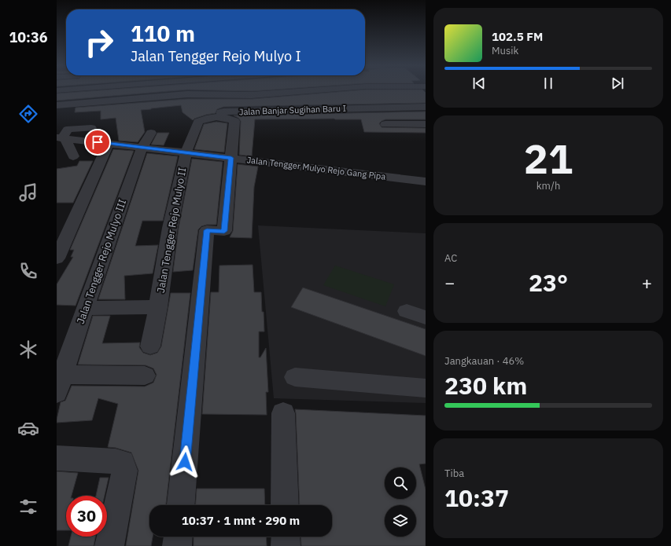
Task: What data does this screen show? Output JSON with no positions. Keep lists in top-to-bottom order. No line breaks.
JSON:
{"streets":{"street":["Jalan Banjar Sugihan Baru I","Jalan Tengger Mulyo Rejo Gang Pipa","Jalan Tengger Rejo Mulyo II","Jalan Tengger Rejo Mulyo III"]},"crossings":[["Jalan Banjar Sugihan Baru I","Jalan Tengger Rejo Mulyo II"],["Jalan Tengger Mulyo Rejo Gang Pipa","Jalan Tengger Rejo Mulyo II"],["Jalan Tengger Mulyo Rejo Gang Pipa","Jalan Tengger Rejo Mulyo III"]],"page":{"tabs":"10:36","turn":["110 m","Jalan Tengger Rejo Mulyo I"],"song":["102.5 FM","Musik"],"tile":[["21","km/h"],"AC",["Jangkauan · 46%","230 km"],["Tiba","10:37"]],"heat":["−","23°","+"],"limit":"30","trip":"10:37 · 1 mnt · 290 m"}}
